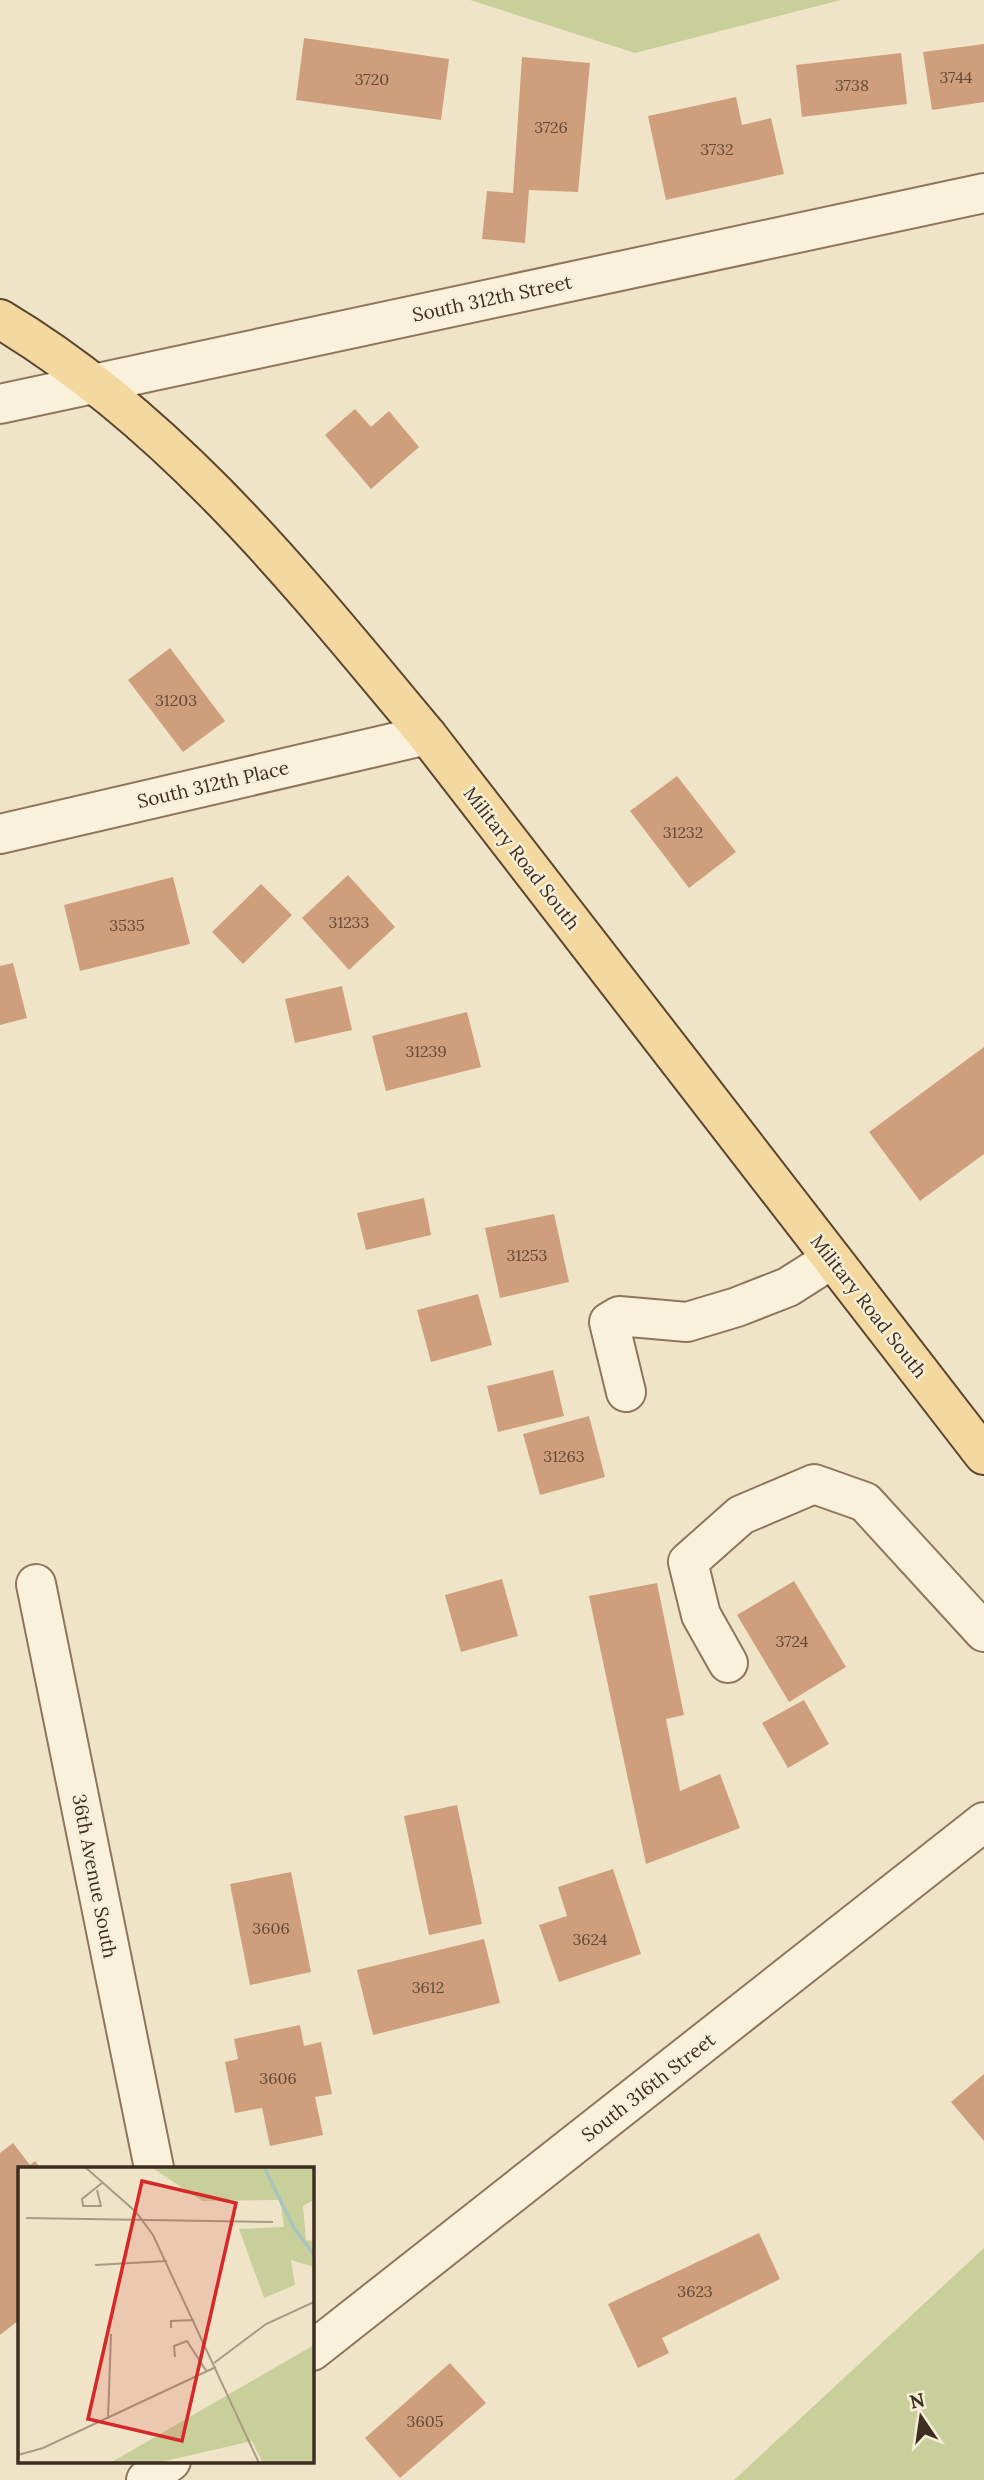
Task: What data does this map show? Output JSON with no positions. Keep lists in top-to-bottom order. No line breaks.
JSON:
{"streets":{"main road":["Military Road South"],"street":["South 312th Street","South 312th Place","36th Avenue South","South 316th Street"]},"crossings":[["South 312th Street","Military Road South"],["South 312th Place","Military Road South"]],"house_numbers":["3744","3720","3738","3726","3732","31203","31232","31233","3535","31239","31253","31263","3724","3606","3624","3612","3606","3623","3605"],"north":"top"}
